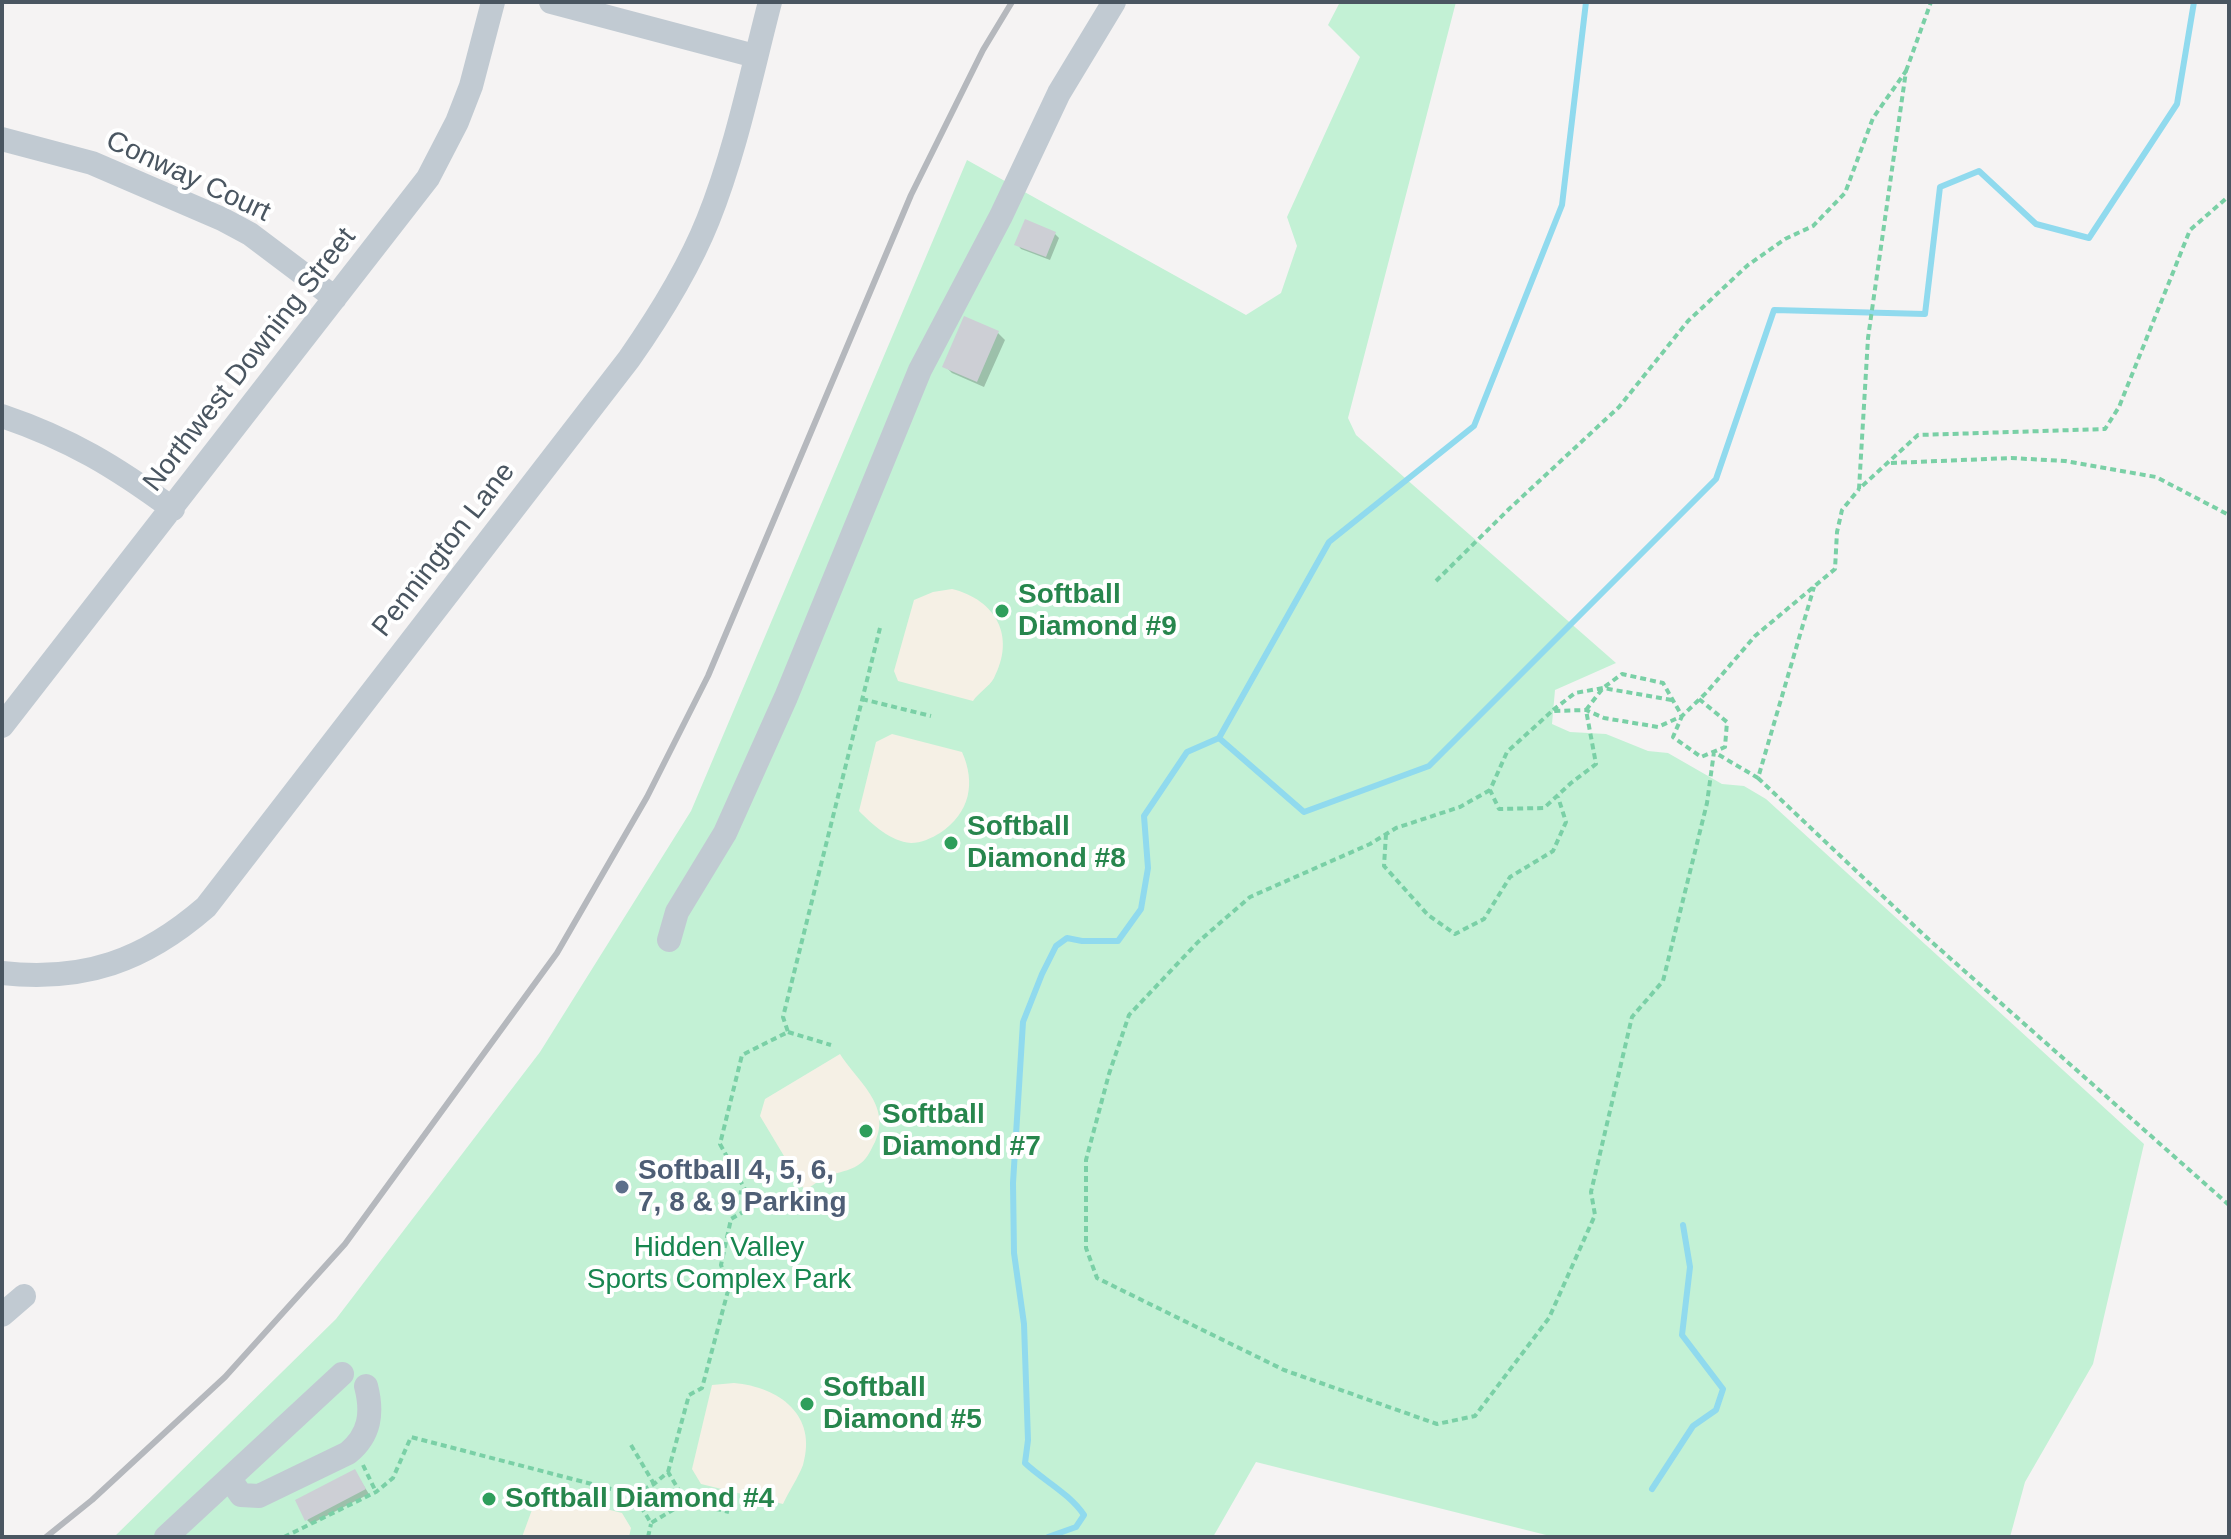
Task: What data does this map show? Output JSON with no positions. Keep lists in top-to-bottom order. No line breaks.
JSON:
{"streets":{"street":["Conway Court","Northwest Downing Street","Pennington Lane"]},"crossings":[["Conway Court","Northwest Downing Street"]],"parks":["Hidden Valley Sports Complex Park"],"places":["Softball Diamond #9","Softball Diamond #8","Softball Diamond #7","Softball 4, 5, 6, 7, 8 & 9 Parking","Softball Diamond #5","Softball Diamond #4"]}
